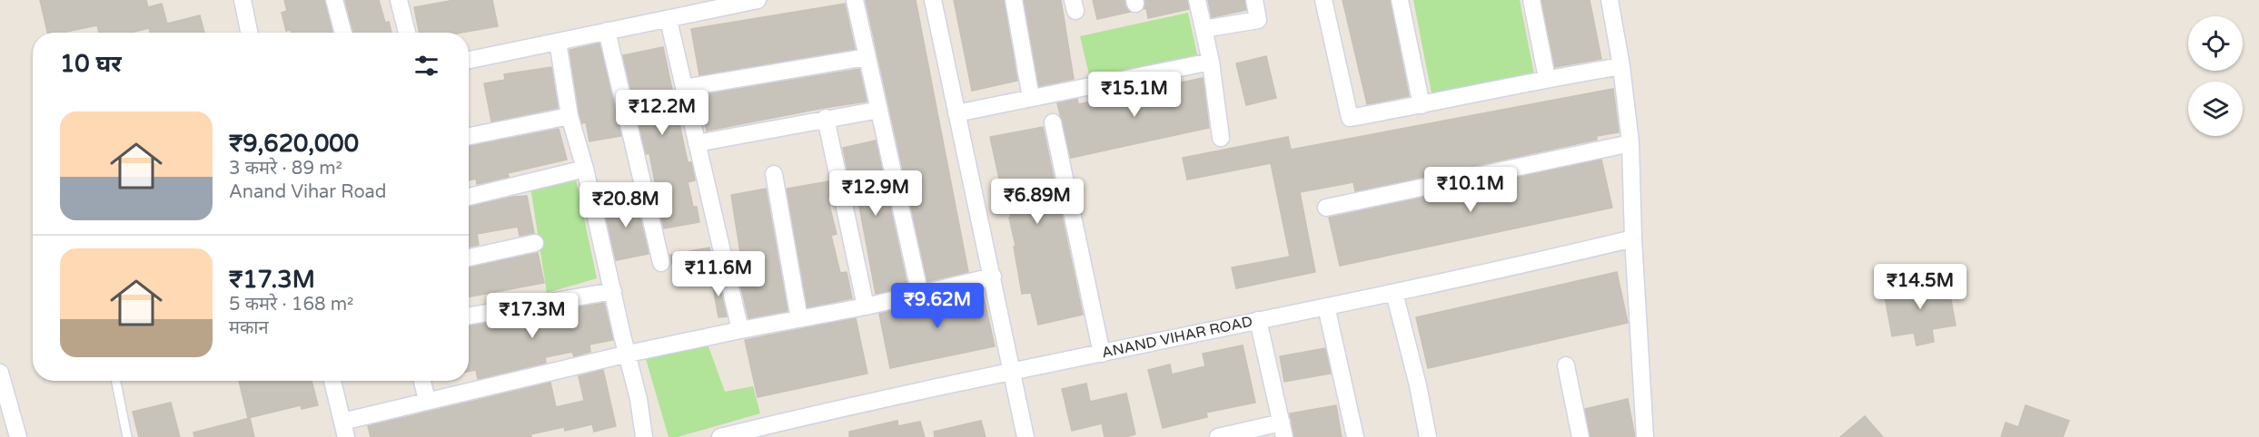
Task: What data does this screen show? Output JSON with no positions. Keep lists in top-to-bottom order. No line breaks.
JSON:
{"streets":{"street":["ANAND VIHAR ROAD"]},"page":{"heading":"10 घर","price":["₹15.1M","₹12.2M","₹10.1M","₹12.9M","₹6.89M","₹20.8M","₹11.6M","₹14.5M","₹9.62M","₹17.3M"],"list":[{"name":"₹9,620,000","note":"3 कमरे · 89 m² · Anand Vihar Road"},{"name":"₹17.3M","note":"5 कमरे · 168 m² · मकान"}]}}
